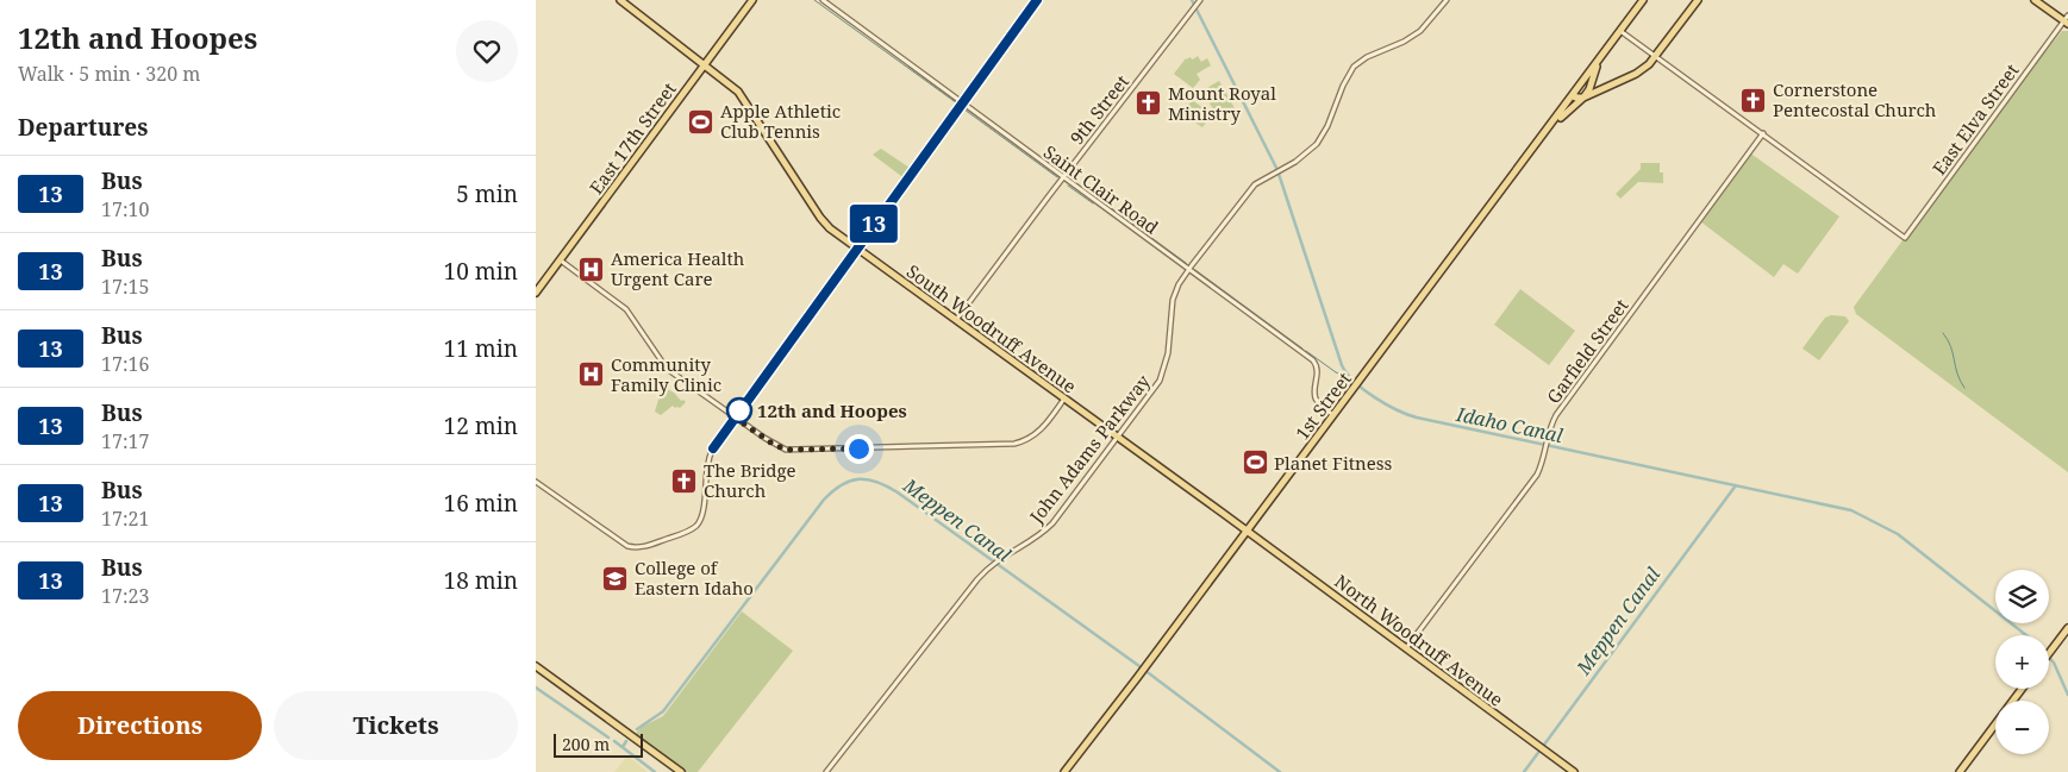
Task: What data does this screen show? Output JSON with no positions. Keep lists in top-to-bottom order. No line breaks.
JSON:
{"streets":{"main road":["East 17th Street","South Woodruff Avenue","1st Street","North Woodruff Avenue"],"street":["9th Street","East Elva Street","Saint Clair Road","Garfield Street","John Adams Parkway"]},"crossings":[["9th Street","Saint Clair Road"],["9th Street","South Woodruff Avenue"],["East Elva Street","Garfield Street"],["East 17th Street","South Woodruff Avenue"],["Saint Clair Road","1st Street"],["Saint Clair Road","John Adams Parkway"],["South Woodruff Avenue","1st Street"],["South Woodruff Avenue","John Adams Parkway"],["South Woodruff Avenue","North Woodruff Avenue"],["Garfield Street","North Woodruff Avenue"],["1st Street","North Woodruff Avenue"]],"water":["Idaho Canal","Meppen Canal"],"places":{"church":["Cornerstone Pentecostal Church","Mount Royal Ministry","The Bridge Church"],"sports":["Apple Athletic Club Tennis","Planet Fitness"],"hospital":["America Health Urgent Care","Community Family Clinic"],"other":["12th and Hoopes"],"school or university":["College of Eastern Idaho"]},"lines":["bus line 13"],"scale_bar":"200 m","page":{"heading":[["12th and Hoopes","Walk · 5 min · 320 m"],"Departures"],"on_map":"13","list":[{"mark":"13","name":"Bus","note":"17:10","value":"5 min"},{"mark":"13","name":"Bus","note":"17:15","value":"10 min"},{"mark":"13","name":"Bus","note":"17:16","value":"11 min"},{"mark":"13","name":"Bus","note":"17:17","value":"12 min"},{"mark":"13","name":"Bus","note":"17:21","value":"16 min"},{"mark":"13","name":"Bus","note":"17:23","value":"18 min"}],"map_buttons":["+","−"],"buttons":["Directions","Tickets"],"scale":"200 m"}}
